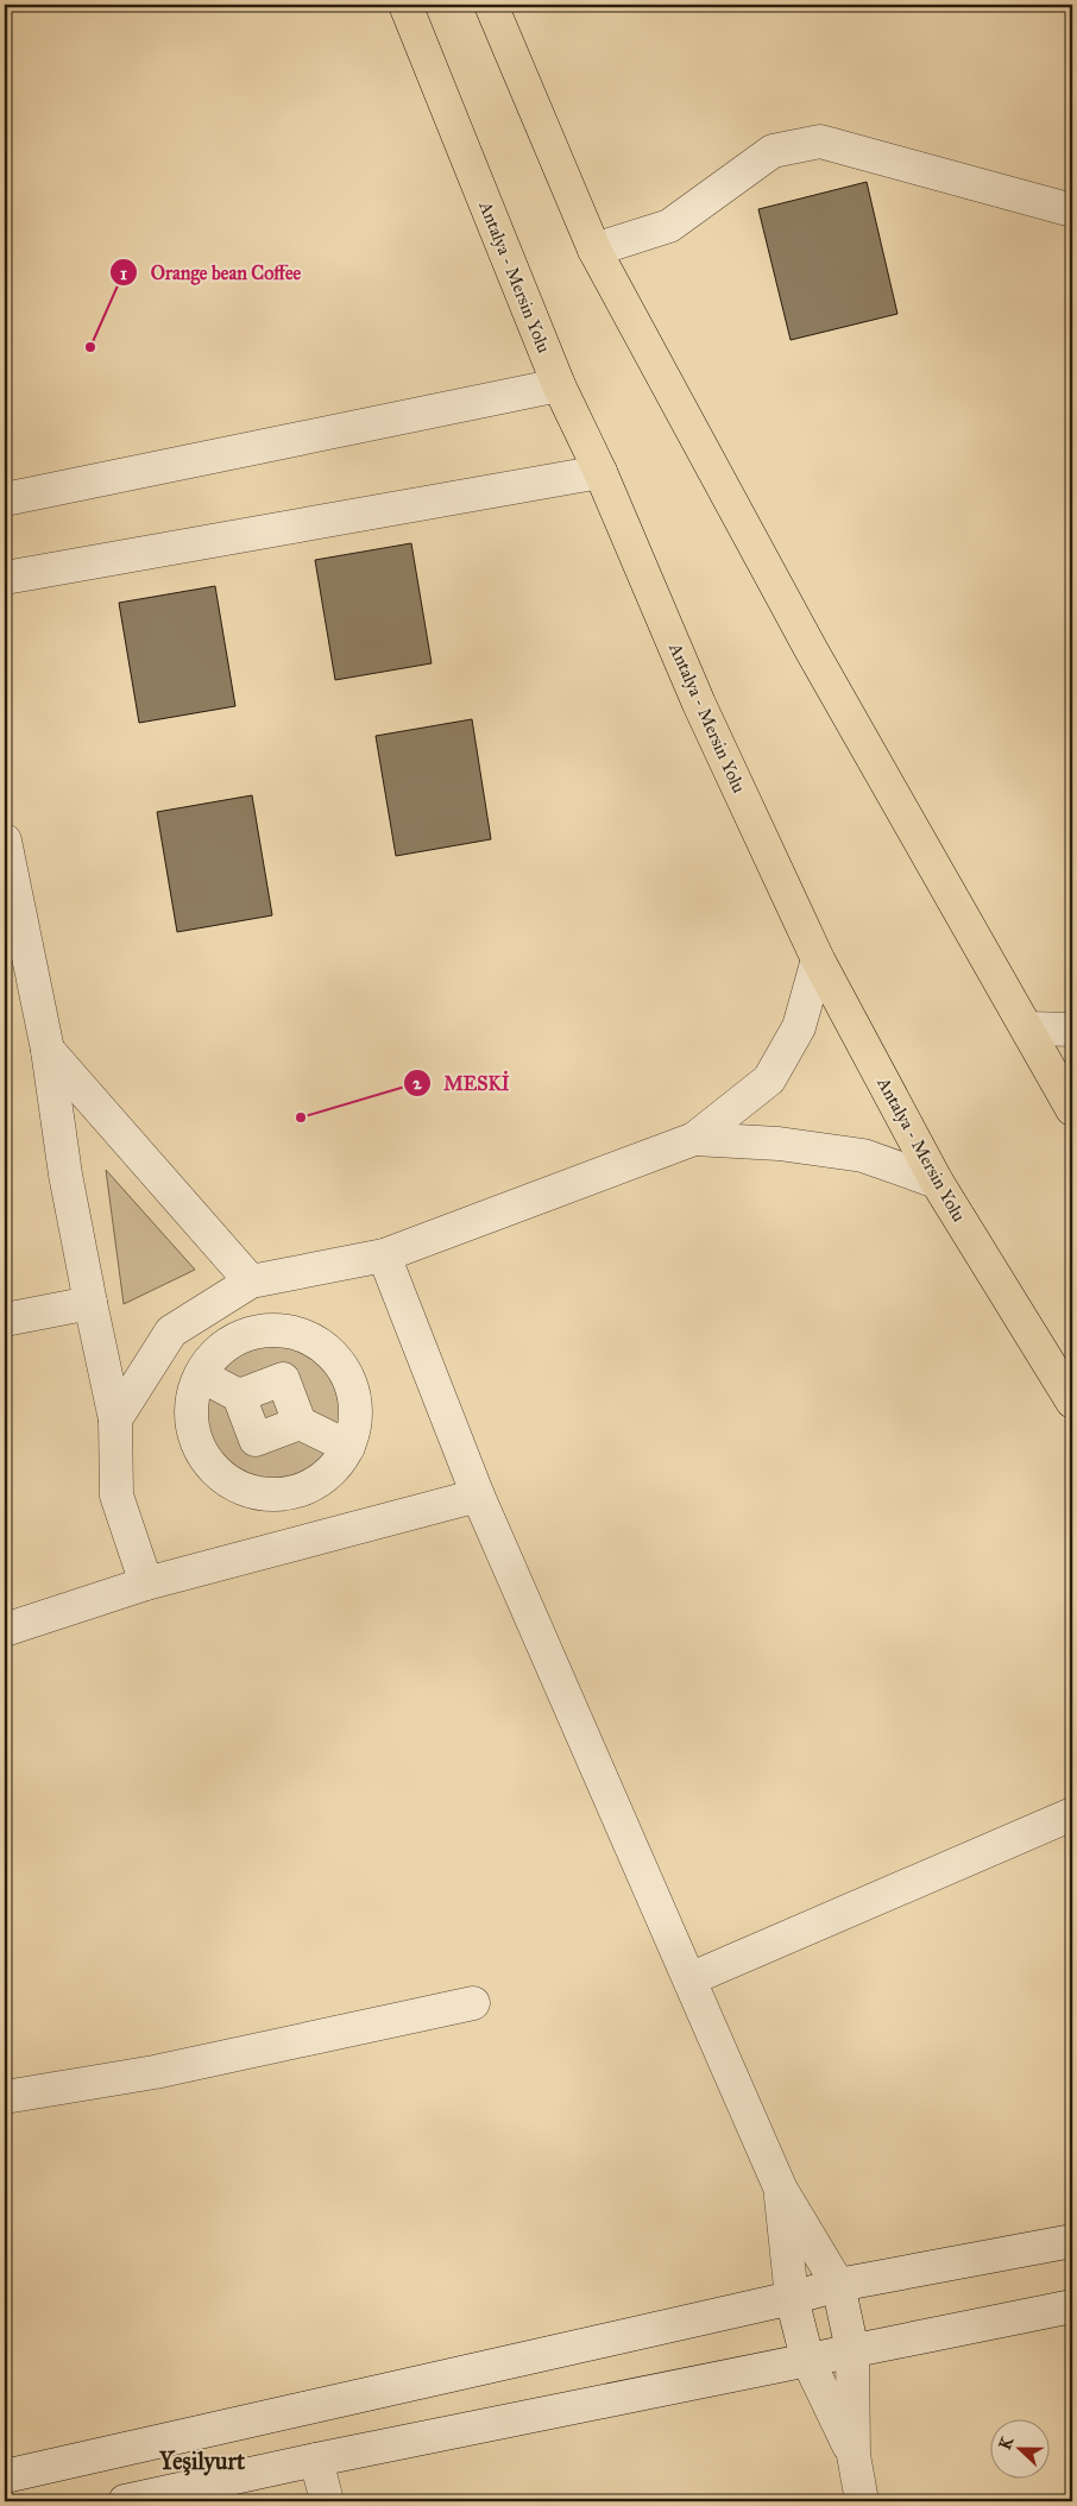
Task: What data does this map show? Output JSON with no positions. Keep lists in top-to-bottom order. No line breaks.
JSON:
{"streets":{"highway":["Antalya - Mersin Yolu"]},"districts":["Yeşilyurt"],"places":["Orange bean Coffee","MESKİ"],"north":"left"}
